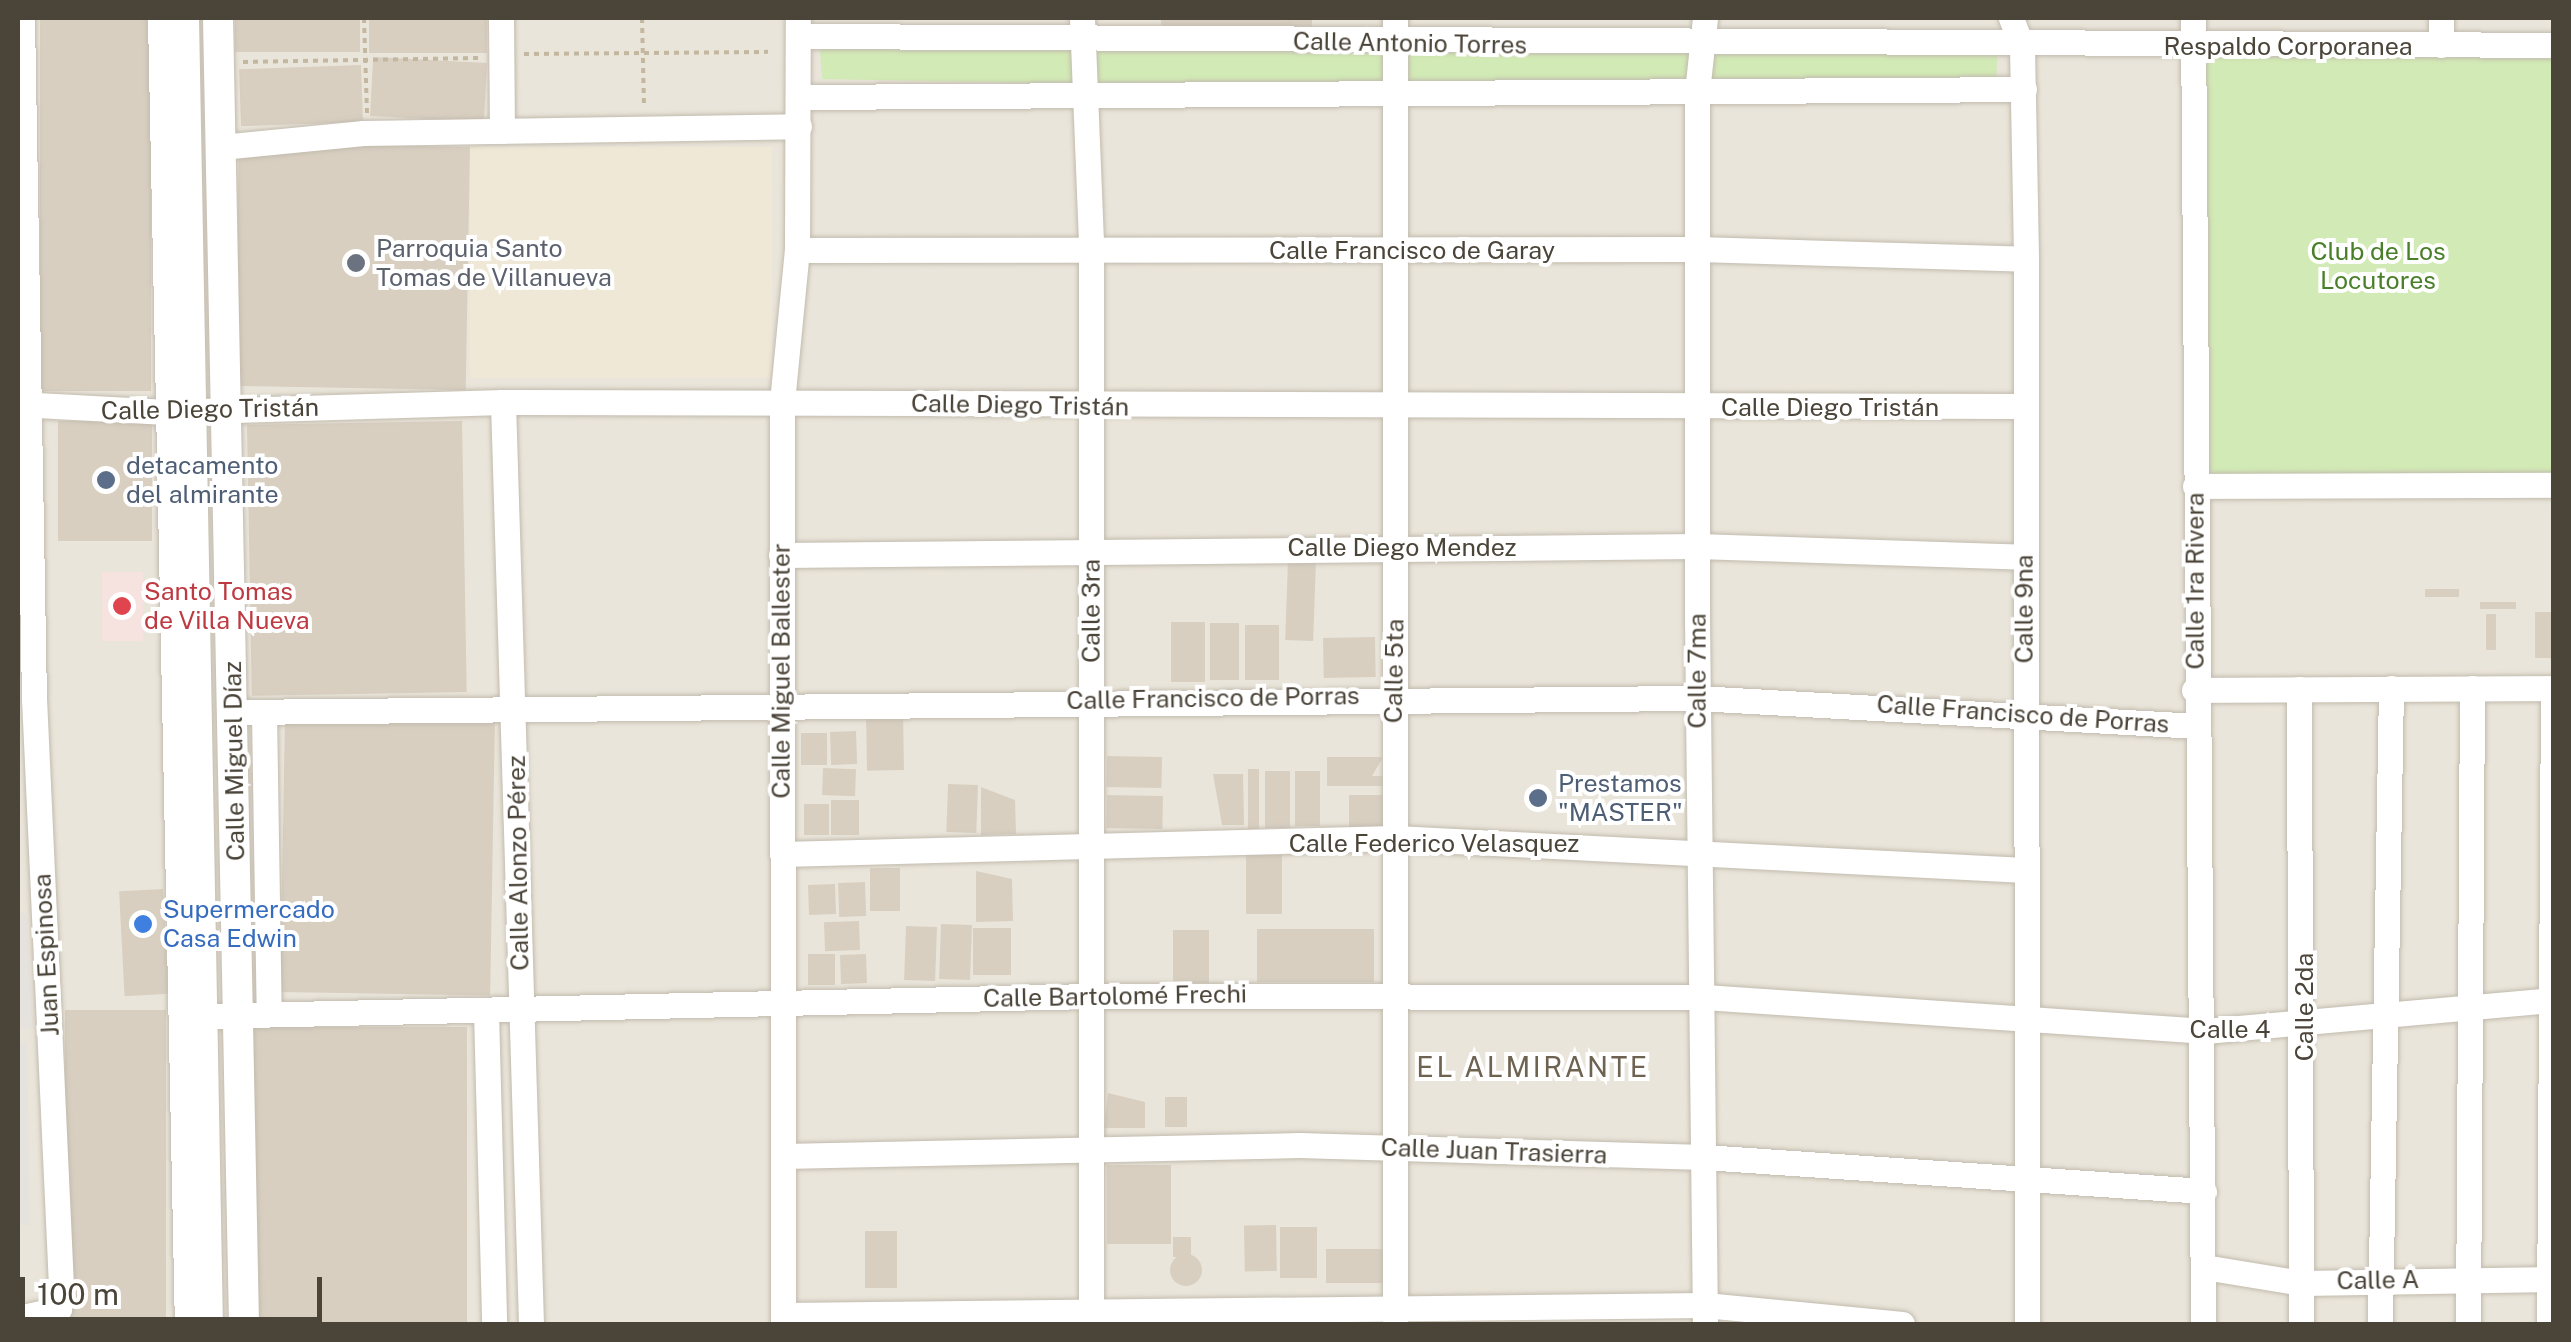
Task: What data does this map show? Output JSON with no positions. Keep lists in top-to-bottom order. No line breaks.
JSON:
{"streets":{"street":["Calle Antonio Torres","Respaldo Corporanea","Calle Francisco de Garay","Calle Diego Tristán","Calle Diego Mendez","Calle 1ra Rivera","Calle 9na","Calle 3ra","Calle Miguel Ballester","Calle 5ta","Calle 7ma","Calle Francisco de Porras","Calle Miguel Díaz","Calle Federico Velasquez","Calle Alonzo Pérez","Juan Espinosa","Calle Bartolomé Frechi","Calle 2da","Calle 4","Calle Juan Trasierra","Calle A"]},"crossings":[["Calle Antonio Torres","Respaldo Corporanea"],["Calle Antonio Torres","Calle 9na"],["Calle Antonio Torres","Calle 3ra"],["Calle Antonio Torres","Calle Miguel Ballester"],["Calle Antonio Torres","Calle 5ta"],["Calle Antonio Torres","Calle 7ma"],["Respaldo Corporanea","Calle 1ra Rivera"],["Respaldo Corporanea","Calle 9na"],["Calle Francisco de Garay","Calle 9na"],["Calle Francisco de Garay","Calle 3ra"],["Calle Francisco de Garay","Calle Miguel Ballester"],["Calle Francisco de Garay","Calle 5ta"],["Calle Francisco de Garay","Calle 7ma"],["Calle Diego Tristán","Calle 9na"],["Calle Diego Tristán","Calle 3ra"],["Calle Diego Tristán","Calle Miguel Ballester"],["Calle Diego Tristán","Calle 5ta"],["Calle Diego Tristán","Calle 7ma"],["Calle Diego Tristán","Calle Miguel Díaz"],["Calle Diego Tristán","Calle Alonzo Pérez"],["Calle Diego Tristán","Juan Espinosa"],["Calle Diego Mendez","Calle 9na"],["Calle Diego Mendez","Calle 3ra"],["Calle Diego Mendez","Calle Miguel Ballester"],["Calle Diego Mendez","Calle 5ta"],["Calle Diego Mendez","Calle 7ma"],["Calle 1ra Rivera","Calle Francisco de Porras"],["Calle 1ra Rivera","Calle 4"],["Calle 1ra Rivera","Calle Juan Trasierra"],["Calle 1ra Rivera","Calle A"],["Calle 9na","Calle Francisco de Porras"],["Calle 9na","Calle Federico Velasquez"],["Calle 9na","Calle Bartolomé Frechi"],["Calle 9na","Calle 4"],["Calle 9na","Calle Juan Trasierra"],["Calle 3ra","Calle Francisco de Porras"],["Calle 3ra","Calle Federico Velasquez"],["Calle 3ra","Calle Bartolomé Frechi"],["Calle 3ra","Calle Juan Trasierra"],["Calle Miguel Ballester","Calle Francisco de Porras"],["Calle Miguel Ballester","Calle Federico Velasquez"],["Calle Miguel Ballester","Calle Bartolomé Frechi"],["Calle Miguel Ballester","Calle Juan Trasierra"],["Calle 5ta","Calle Francisco de Porras"],["Calle 5ta","Calle Federico Velasquez"],["Calle 5ta","Calle Bartolomé Frechi"],["Calle 5ta","Calle Juan Trasierra"],["Calle 7ma","Calle Francisco de Porras"],["Calle 7ma","Calle Federico Velasquez"],["Calle 7ma","Calle Bartolomé Frechi"],["Calle 7ma","Calle Juan Trasierra"],["Calle Francisco de Porras","Calle Miguel Díaz"],["Calle Francisco de Porras","Calle Alonzo Pérez"],["Calle Miguel Díaz","Calle Bartolomé Frechi"],["Calle Alonzo Pérez","Calle Bartolomé Frechi"],["Calle Bartolomé Frechi","Calle 4"],["Calle 2da","Calle 4"],["Calle 2da","Calle A"]],"districts":["EL ALMIRANTE"],"parks":["Club de Los Locutores"],"places":["Parroquia Santo Tomas de Villanueva","detacamento del almirante","Santo Tomas de Villa Nueva","Prestamos \"MASTER\"","Supermercado Casa Edwin"],"scale_bar":"100 m"}
